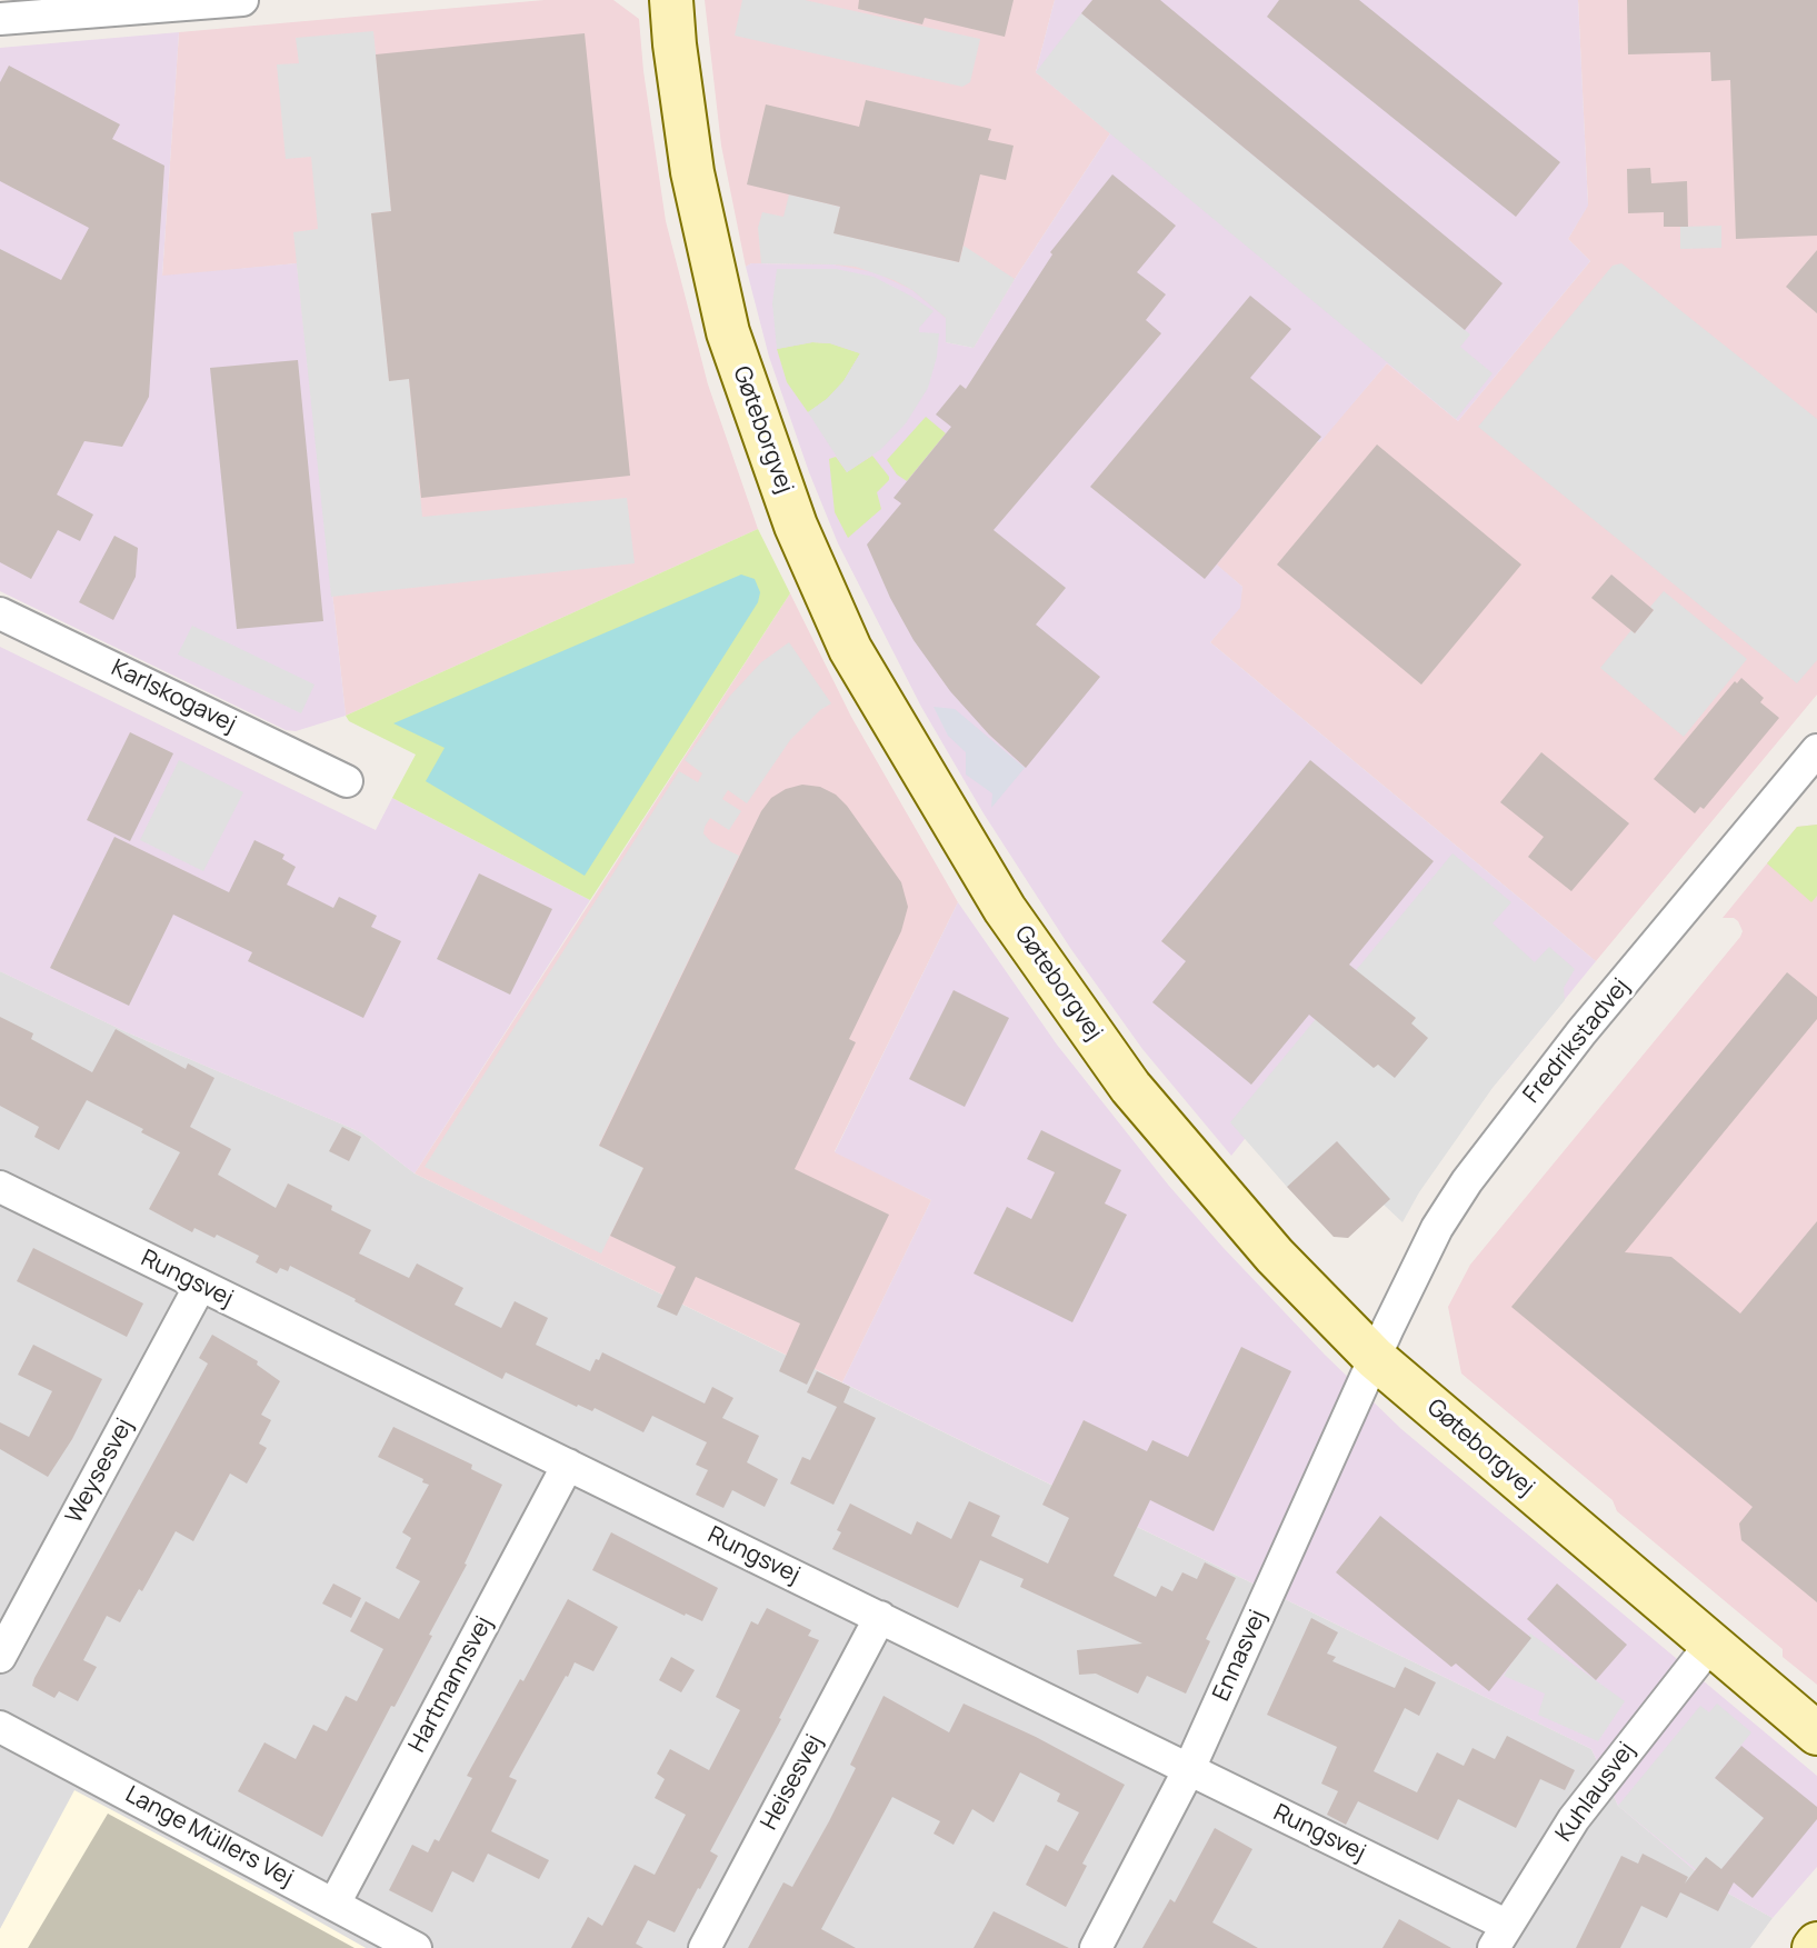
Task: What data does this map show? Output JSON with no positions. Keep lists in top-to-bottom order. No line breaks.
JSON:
{"streets":{"street":["Gøteborgvej","Karlskogavej","Fredrikstadvej","Rungsvej","Weysesvej","Ennasvej","Hartmannsvej","Heisesvej","Kuhlausvej","Lange Müllers Vej"]},"crossings":[["Gøteborgvej","Fredrikstadvej"],["Gøteborgvej","Ennasvej"],["Gøteborgvej","Kuhlausvej"],["Fredrikstadvej","Ennasvej"],["Rungsvej","Weysesvej"],["Rungsvej","Ennasvej"],["Rungsvej","Hartmannsvej"],["Rungsvej","Heisesvej"],["Rungsvej","Kuhlausvej"],["Hartmannsvej","Lange Müllers Vej"]]}
